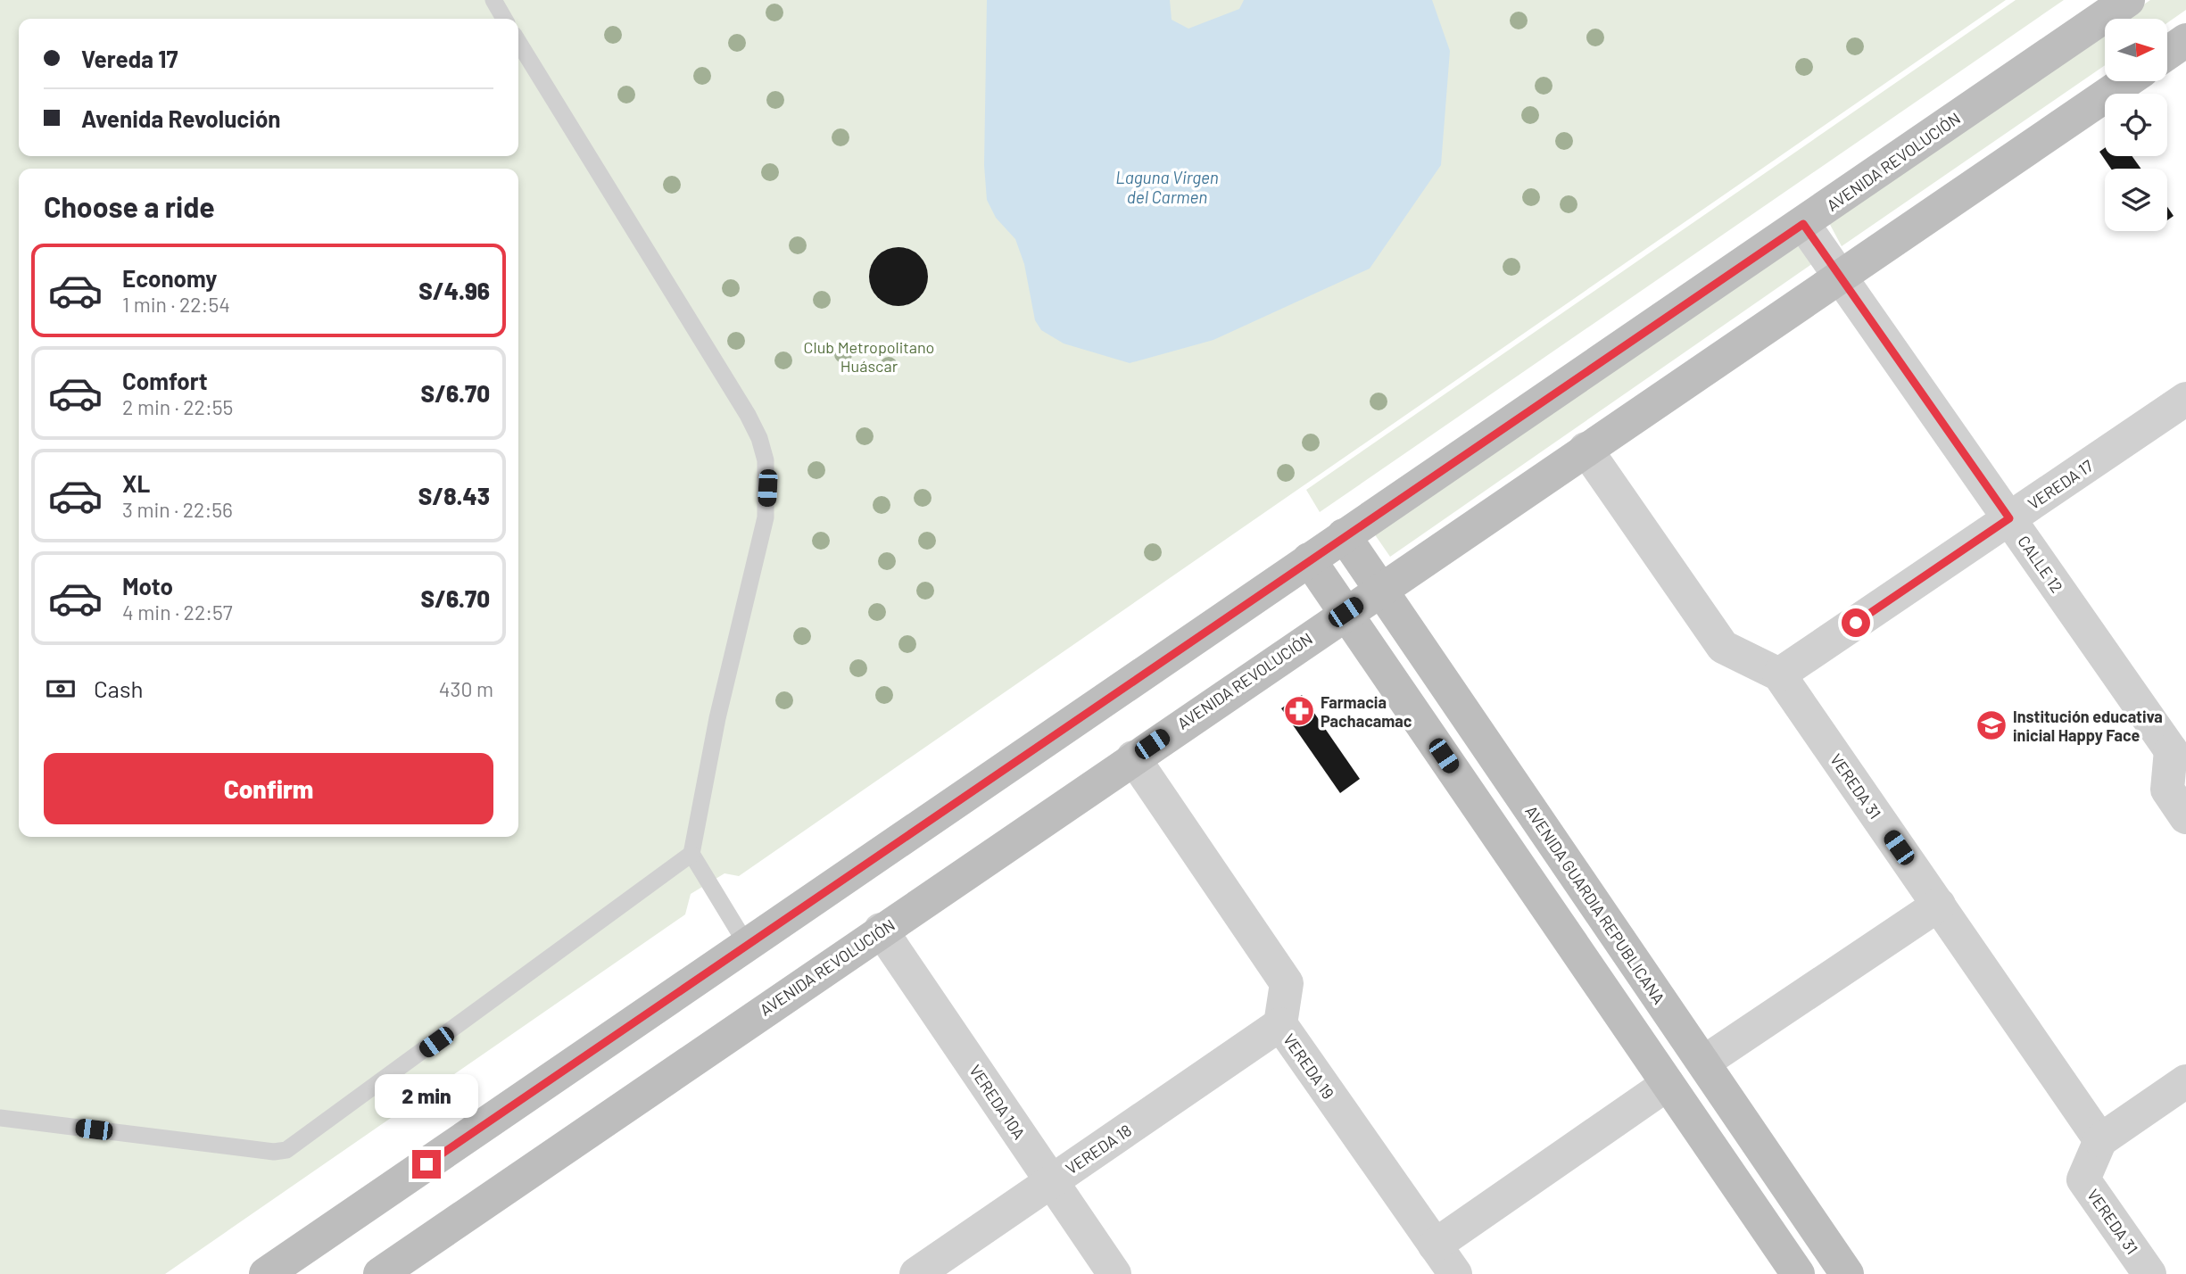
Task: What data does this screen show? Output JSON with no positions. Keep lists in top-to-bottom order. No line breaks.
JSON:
{"streets":{"street":["AVENIDA REVOLUCIÓN","VEREDA 17","CALLE 12","VEREDA 31","AVENIDA GUARDIA REPUBLICANA","VEREDA 19","VEREDA 10A","VEREDA 18"]},"crossings":[["AVENIDA REVOLUCIÓN","CALLE 12"],["AVENIDA REVOLUCIÓN","VEREDA 31"],["AVENIDA REVOLUCIÓN","AVENIDA GUARDIA REPUBLICANA"],["AVENIDA REVOLUCIÓN","VEREDA 19"],["AVENIDA REVOLUCIÓN","VEREDA 10A"],["VEREDA 17","CALLE 12"],["VEREDA 17","VEREDA 31"],["VEREDA 19","VEREDA 18"],["VEREDA 10A","VEREDA 18"]],"water":["Laguna Virgen del Carmen"],"parks":["Club Metropolitano Huáscar"],"places":{"pharmacy":["Farmacia Pachacamac"],"school or university":["Institución educativa inicial Happy Face"]},"north":"right","page":{"banner":["Vereda 17","Avenida Revolución"],"heading":"Choose a ride","list":[{"name":"Economy","note":"1 min · 22:54","value":"S/4.96"},{"name":"Comfort","note":"2 min · 22:55","value":"S/6.70"},{"name":"XL","note":"3 min · 22:56","value":"S/8.43"},{"name":"Moto","note":"4 min · 22:57","value":"S/6.70"}],"pay":["Cash","430 m"],"buttons":"Confirm","bubble":"2 min"}}
